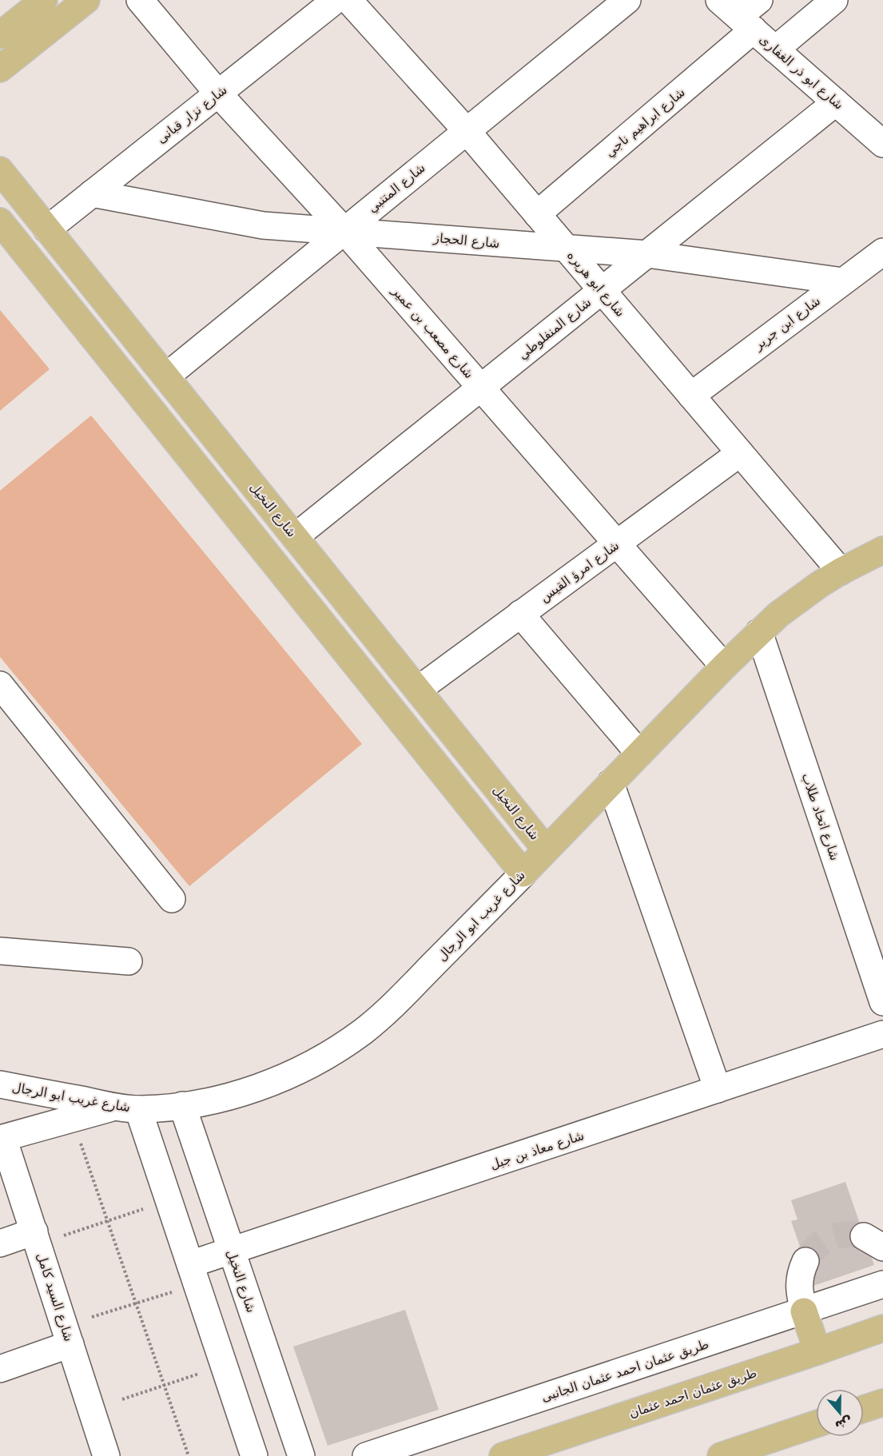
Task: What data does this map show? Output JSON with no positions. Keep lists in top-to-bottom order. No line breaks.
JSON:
{"streets":{"main road":["شارع النخيل","شارع غريب ابو الرجال","طريق عثمان احمد عثمان"],"street":["شارع ابو ذر الغفارى","شارع نزار قبانى","شارع ابراهيم ناجي","شارع المتنبي","شارع الحجاز","شارع ابو هريره","شارع ابن جرير","شارع المنفلوطي","شارع مصعب بن عمير","شارع امرؤ القيس","شارع اتحاد طلاب","شارع معاذ بن جبل","شارع السيد كامل","طريق عثمان احمد عثمان الجانبى"]},"crossings":[["شارع ابو ذر الغفارى","شارع ابراهيم ناجي"],["شارع ابو ذر الغفارى","شارع المنفلوطي"],["شارع نزار قبانى","شارع الحجاز"],["شارع نزار قبانى","شارع مصعب بن عمير"],["شارع نزار قبانى","شارع النخيل"],["شارع ابراهيم ناجي","شارع ابو هريره"],["شارع المتنبي","شارع الحجاز"],["شارع المتنبي","شارع ابو هريره"],["شارع المتنبي","شارع مصعب بن عمير"],["شارع المتنبي","شارع النخيل"],["شارع الحجاز","شارع ابو هريره"],["شارع الحجاز","شارع ابن جرير"],["شارع الحجاز","شارع المنفلوطي"],["شارع الحجاز","شارع مصعب بن عمير"],["شارع ابو هريره","شارع ابن جرير"],["شارع ابو هريره","شارع المنفلوطي"],["شارع ابو هريره","شارع امرؤ القيس"],["شارع ابو هريره","شارع غريب ابو الرجال"],["شارع المنفلوطي","شارع مصعب بن عمير"],["شارع المنفلوطي","شارع النخيل"],["شارع مصعب بن عمير","شارع امرؤ القيس"],["شارع مصعب بن عمير","شارع غريب ابو الرجال"],["شارع النخيل","شارع امرؤ القيس"],["شارع النخيل","شارع غريب ابو الرجال"],["شارع النخيل","شارع معاذ بن جبل"],["شارع اتحاد طلاب","شارع غريب ابو الرجال"]],"north":"bottom"}
